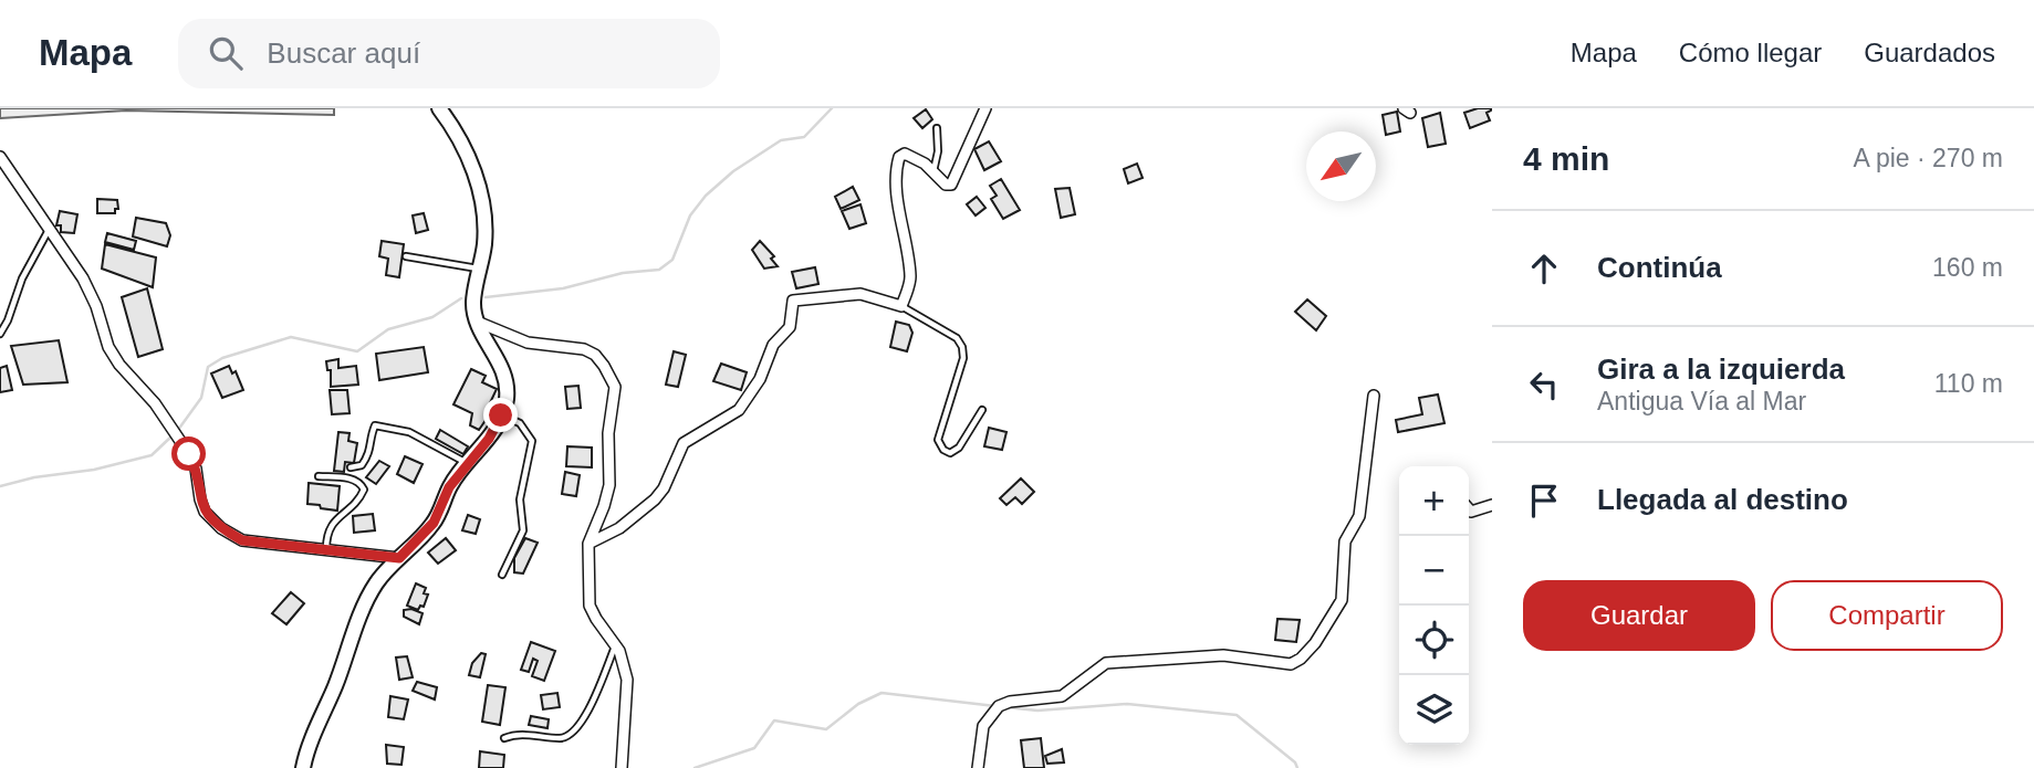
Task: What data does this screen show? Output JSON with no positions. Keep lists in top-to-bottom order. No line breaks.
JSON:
{"north":"bottom left","page":{"header":"Mapa","search":"Buscar aquí","nav":["Mapa","Cómo llegar","Guardados"],"heading":["4 min","A pie · 270 m"],"list":[["Continúa","160 m"],["Gira a la izquierda","Antigua Vía al Mar","110 m"],"Llegada al destino"],"map_buttons":["+","−"],"buttons":["Guardar","Compartir"]}}
